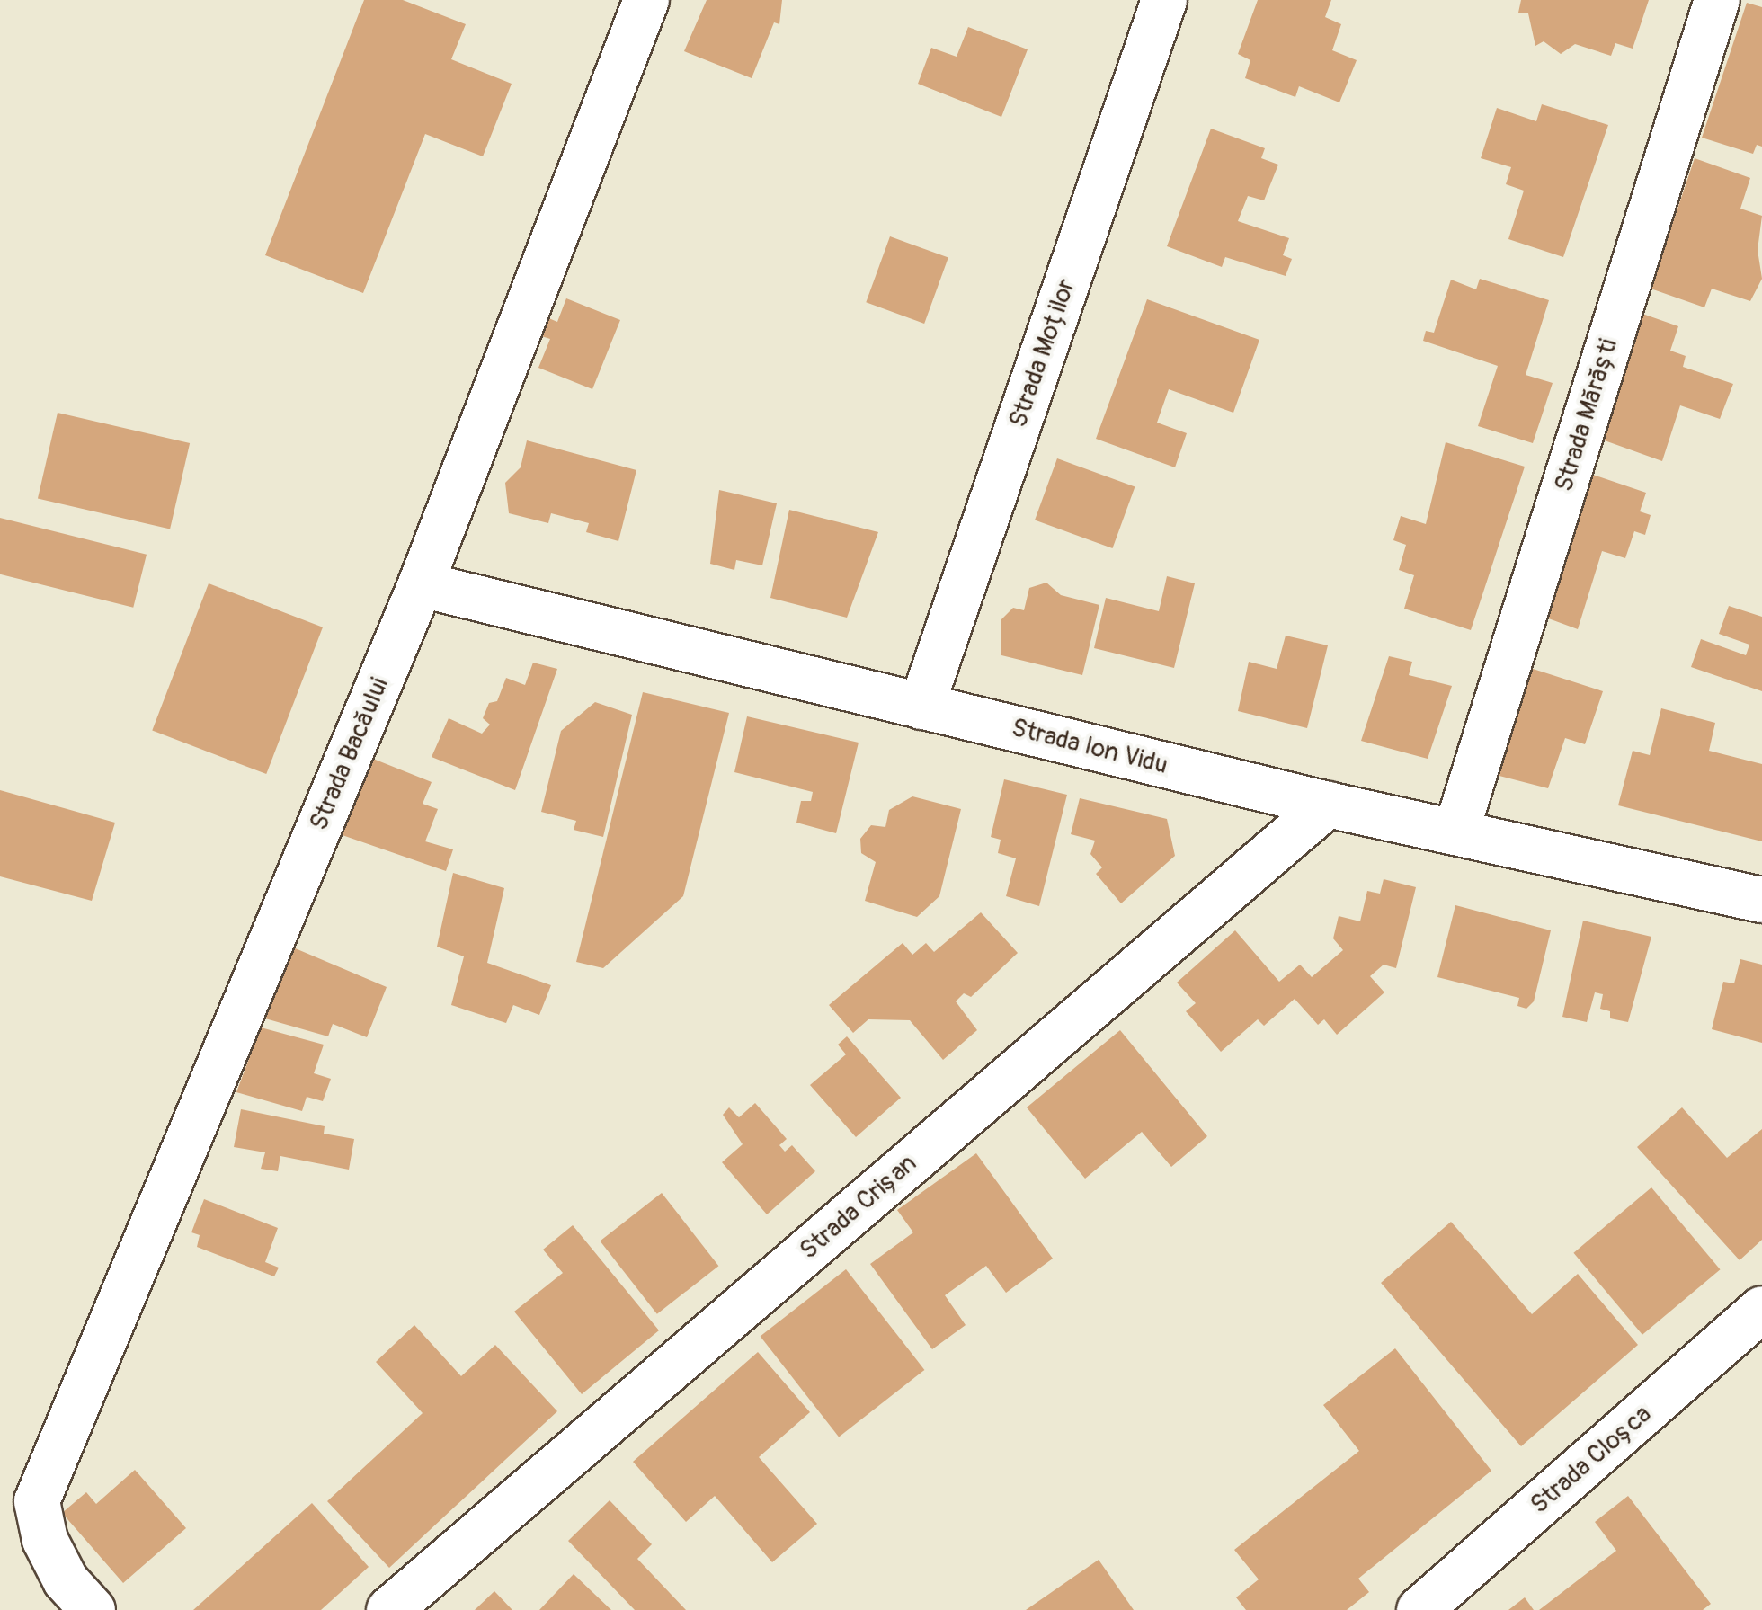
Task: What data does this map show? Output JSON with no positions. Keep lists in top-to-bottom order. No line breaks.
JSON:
{"streets":{"street":["Strada Moților","Strada Mărăști","Strada Ion Vidu","Strada Bacăului","Strada Crișan","Strada Cloșca"]},"crossings":[["Strada Moților","Strada Ion Vidu"],["Strada Mărăști","Strada Ion Vidu"],["Strada Ion Vidu","Strada Bacăului"],["Strada Ion Vidu","Strada Crișan"]]}
